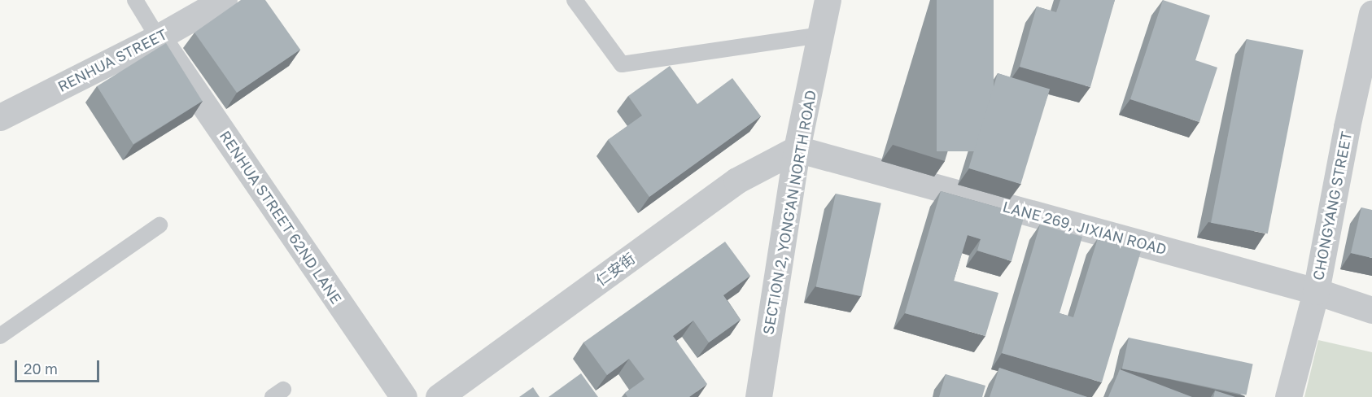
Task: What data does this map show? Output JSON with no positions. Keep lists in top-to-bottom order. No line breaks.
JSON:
{"streets":{"street":["RENHUA STREET","CHONGYANG STREET","SECTION 2, YONG'AN NORTH ROAD","RENHUA STREET 62ND LANE","LANE 269, JIXIAN ROAD","仁安街"]},"crossings":[["RENHUA STREET","RENHUA STREET 62ND LANE"],["CHONGYANG STREET","LANE 269, JIXIAN ROAD"],["SECTION 2, YONG'AN NORTH ROAD","LANE 269, JIXIAN ROAD"],["SECTION 2, YONG'AN NORTH ROAD","仁安街"],["LANE 269, JIXIAN ROAD","仁安街"]],"scale_bar":"20 m"}
